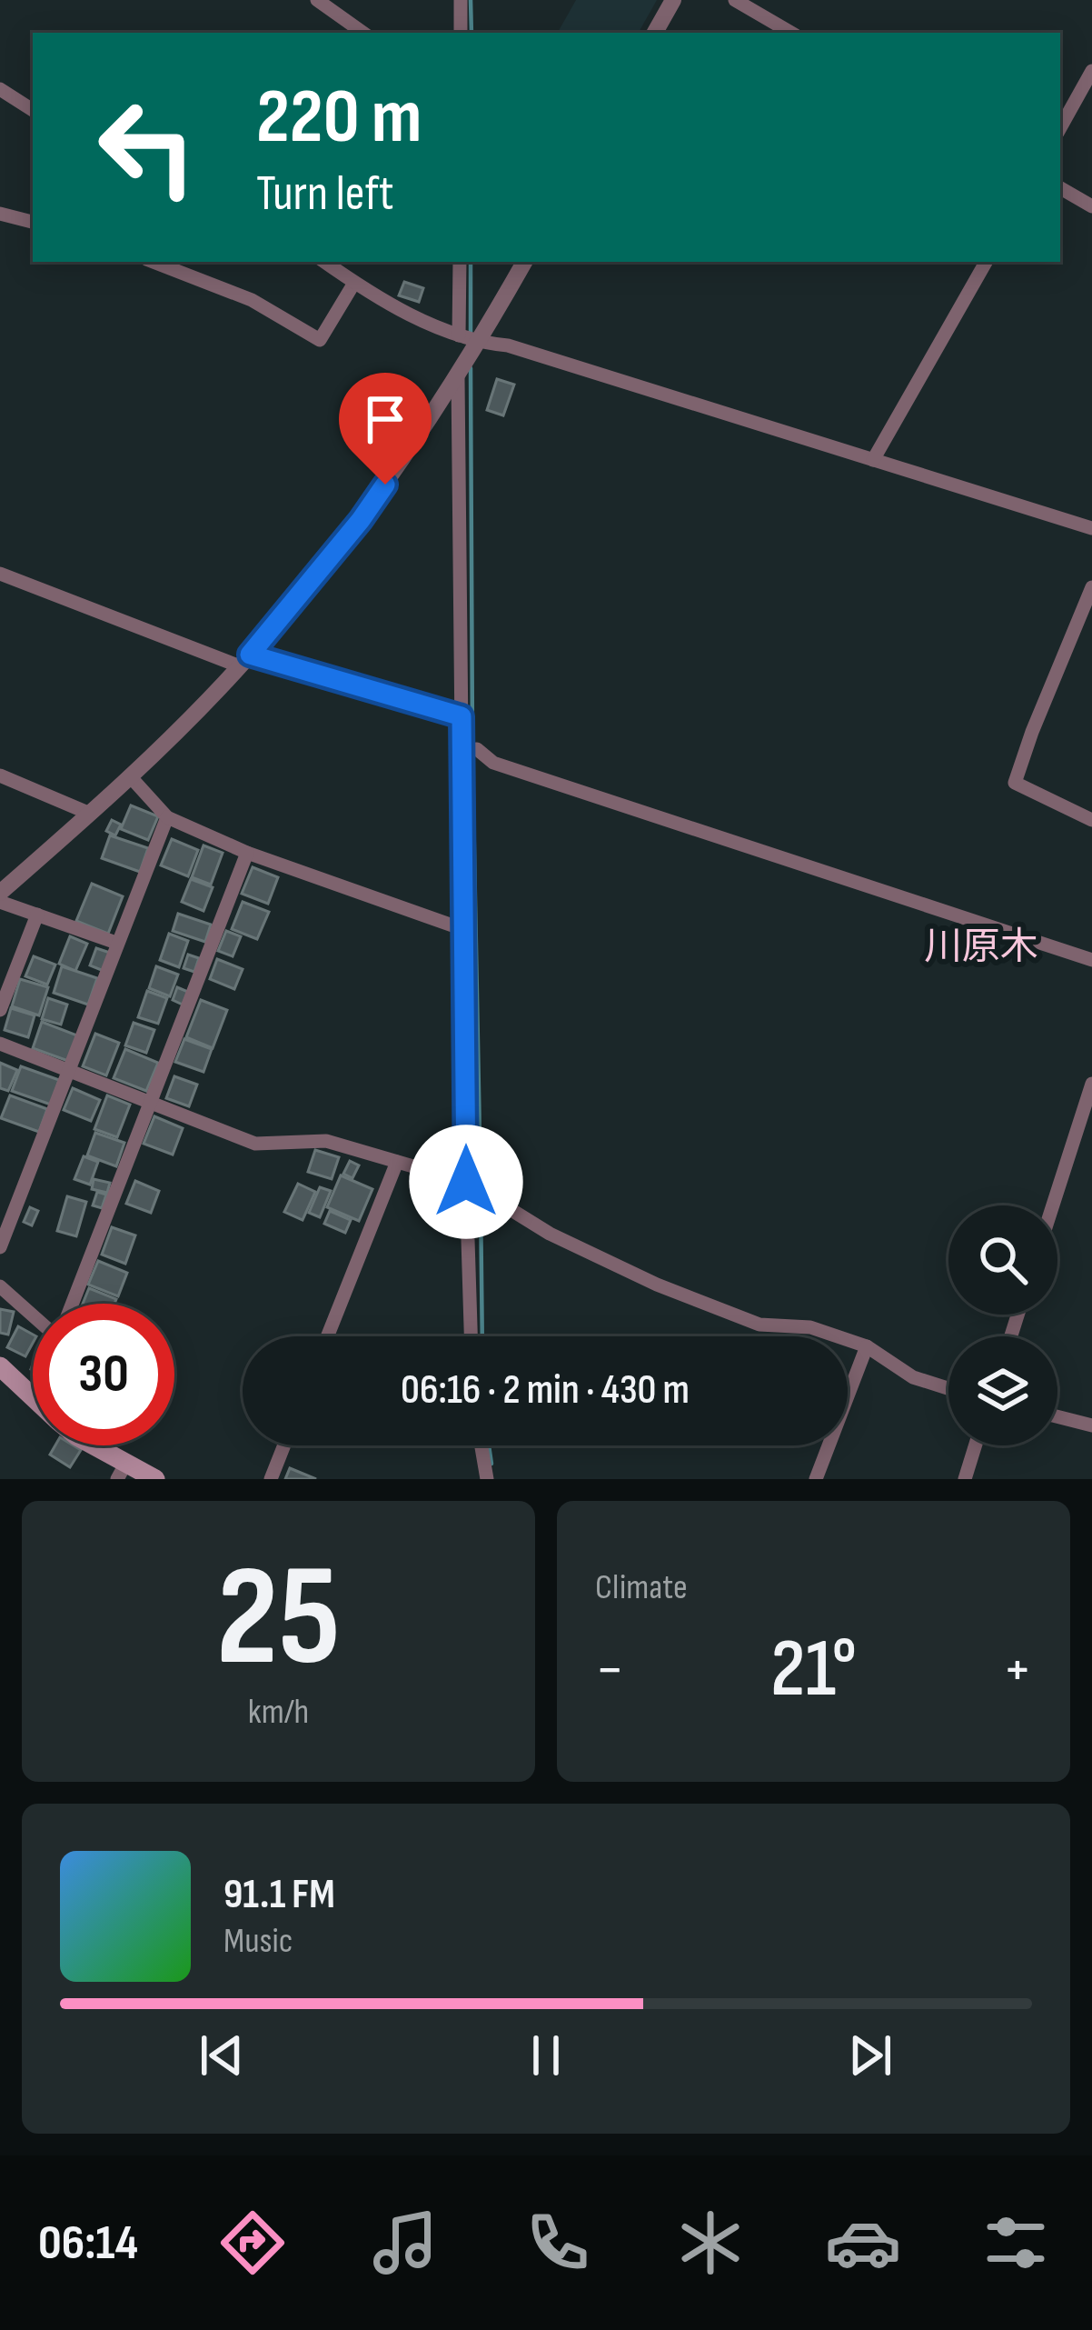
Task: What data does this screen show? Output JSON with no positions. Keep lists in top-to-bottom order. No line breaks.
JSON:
{"districts":["川原木"],"page":{"turn":["220 m","Turn left"],"limit":"30","trip":"06:16 · 2 min · 430 m","tile":[["25","km/h"],"Climate"],"heat":["−","21°","+"],"song":["91.1 FM","Music"],"tabs":"06:14"}}
